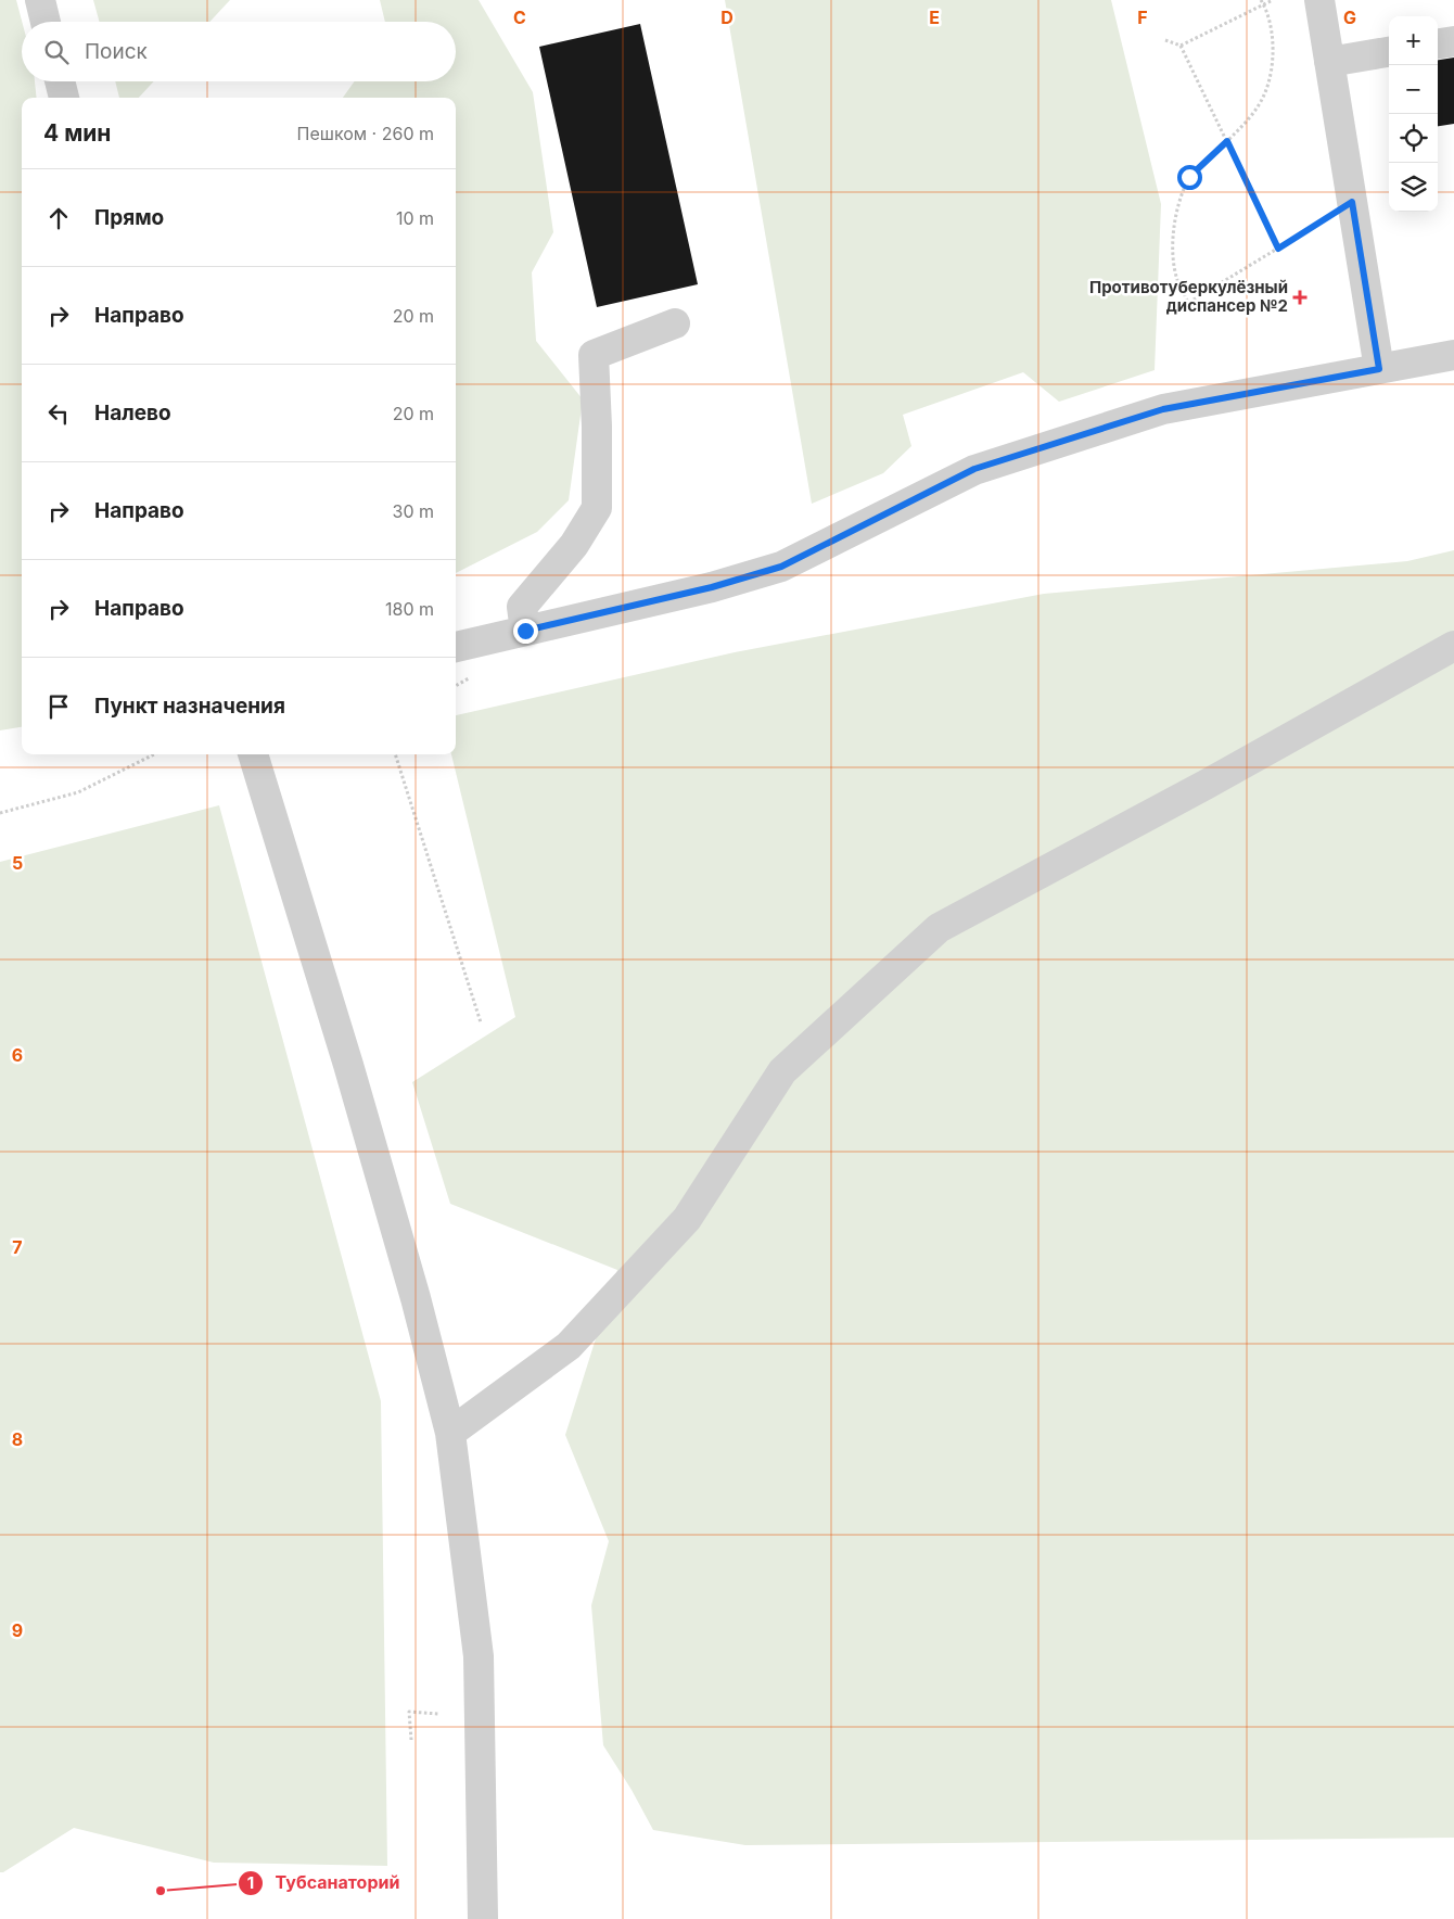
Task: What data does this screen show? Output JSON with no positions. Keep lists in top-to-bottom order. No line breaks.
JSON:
{"places":{"health":["Противотуберкулёзный диспансер №2"],"other":["Тубсанаторий"]},"page":{"map_buttons":["+","−"],"search":"Поиск","heading":["4 мин","Пешком · 260 m"],"list":[["Прямо","10 m"],["Направо","20 m"],["Налево","20 m"],["Направо","30 m"],["Направо","180 m"],"Пункт назначения"]},"grid":{"columns":["C","D","E","F","G"],"rows":["5","6","7","8","9"]}}
